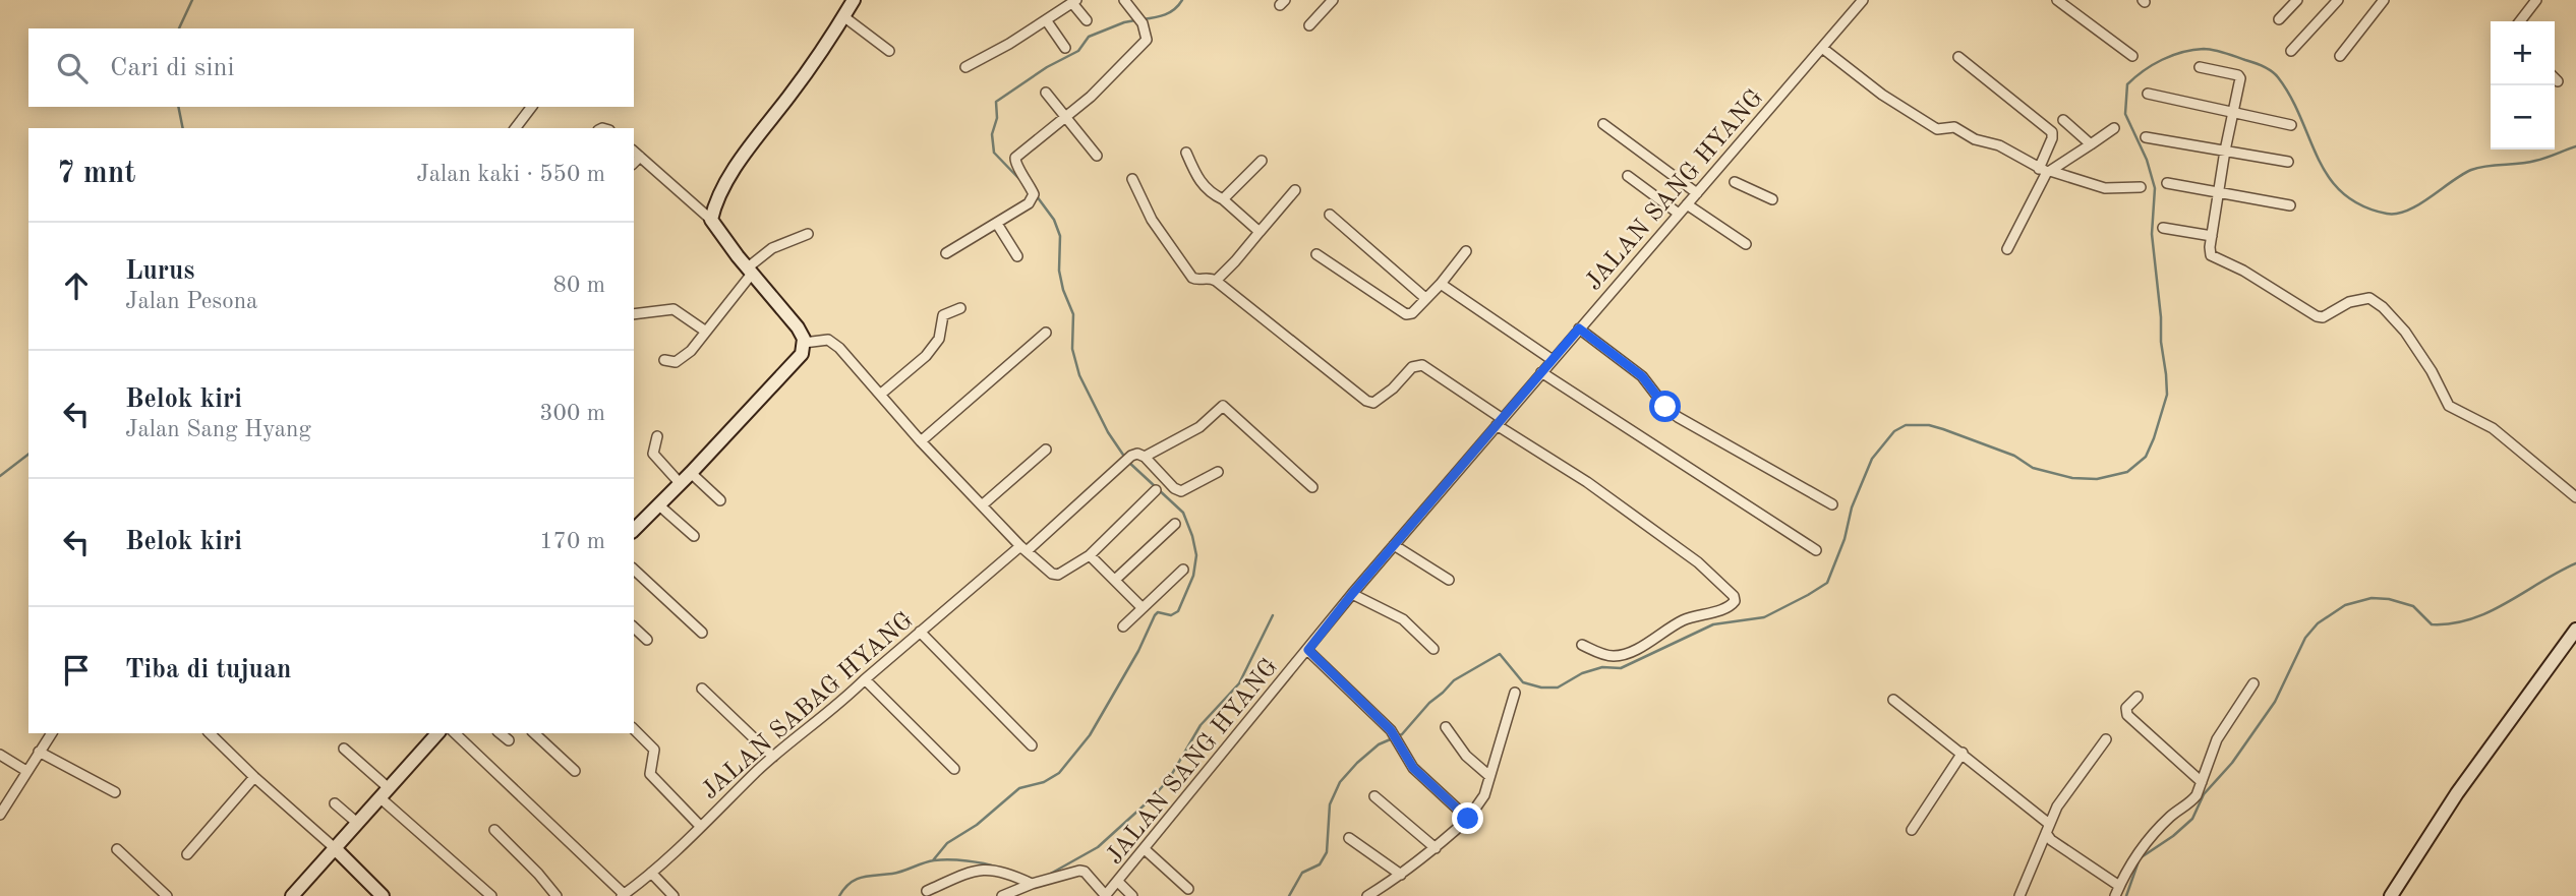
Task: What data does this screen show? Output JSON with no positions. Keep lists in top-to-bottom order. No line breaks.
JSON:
{"streets":{"street":["JALAN SANG HYANG","JALAN SABAG HYANG"]},"page":{"map_buttons":["+","−"],"search":"Cari di sini","heading":["7 mnt","Jalan kaki · 550 m"],"list":[["Lurus","Jalan Pesona","80 m"],["Belok kiri","Jalan Sang Hyang","300 m"],["Belok kiri","170 m"],"Tiba di tujuan"]}}
